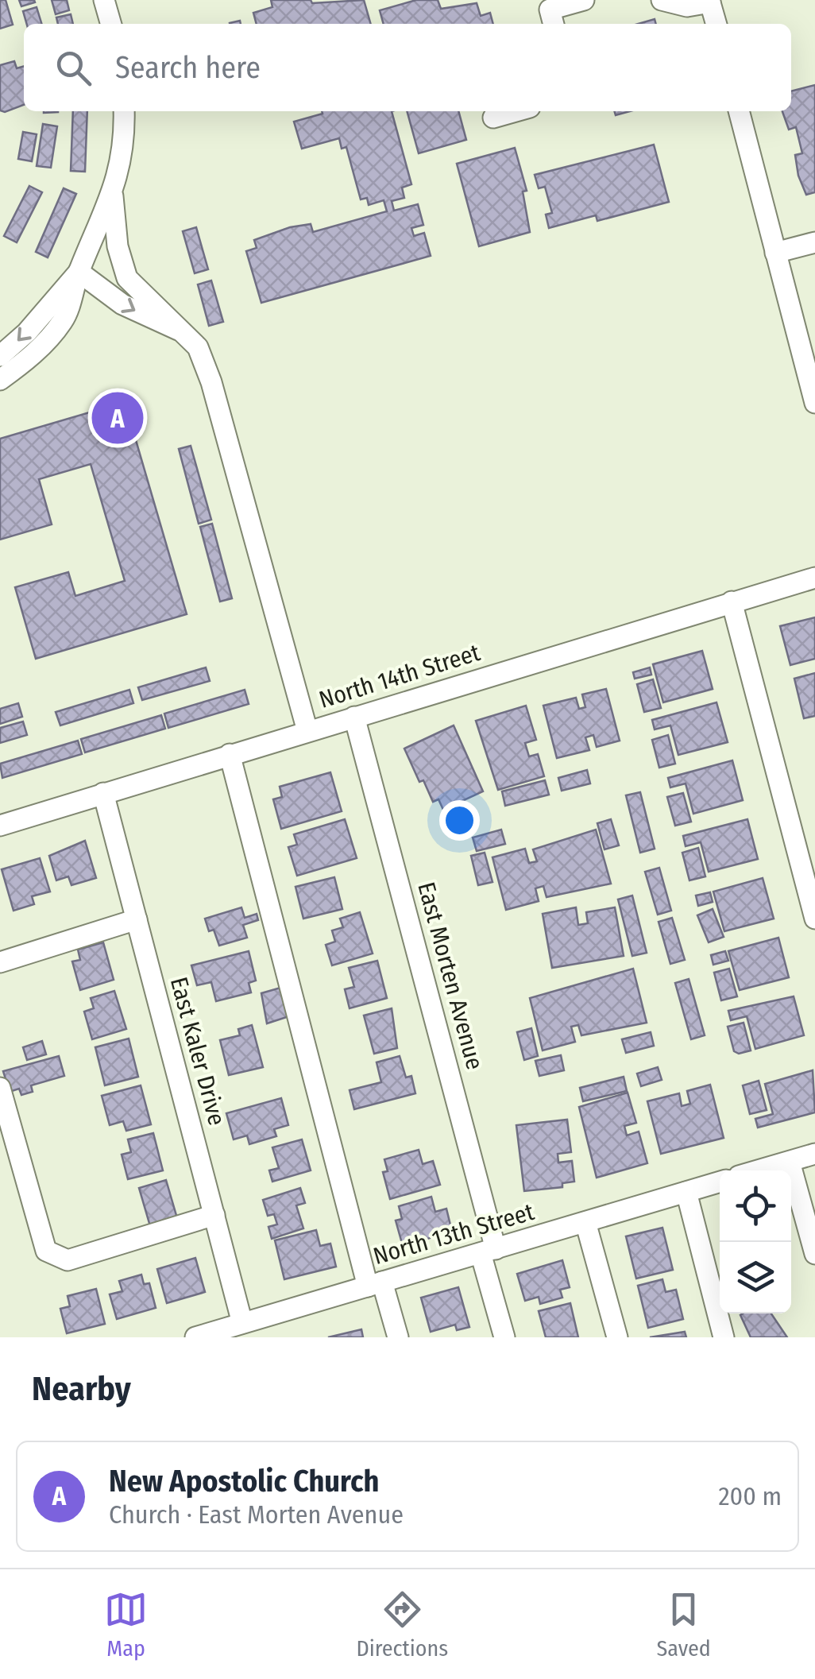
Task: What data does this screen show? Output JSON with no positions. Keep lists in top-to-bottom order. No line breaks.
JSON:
{"streets":{"street":["North 14th Street","East Morten Avenue","East Kaler Drive","North 13th Street"]},"crossings":[["North 14th Street","East Morten Avenue"],["North 14th Street","East Kaler Drive"],["East Morten Avenue","North 13th Street"],["East Kaler Drive","North 13th Street"]],"page":{"search":"Search here","pins":"A","heading":"Nearby","list":[{"mark":"A","name":"New Apostolic Church","note":"Church · East Morten Avenue","value":"200 m"}],"nav":["Map","Directions","Saved"]}}
